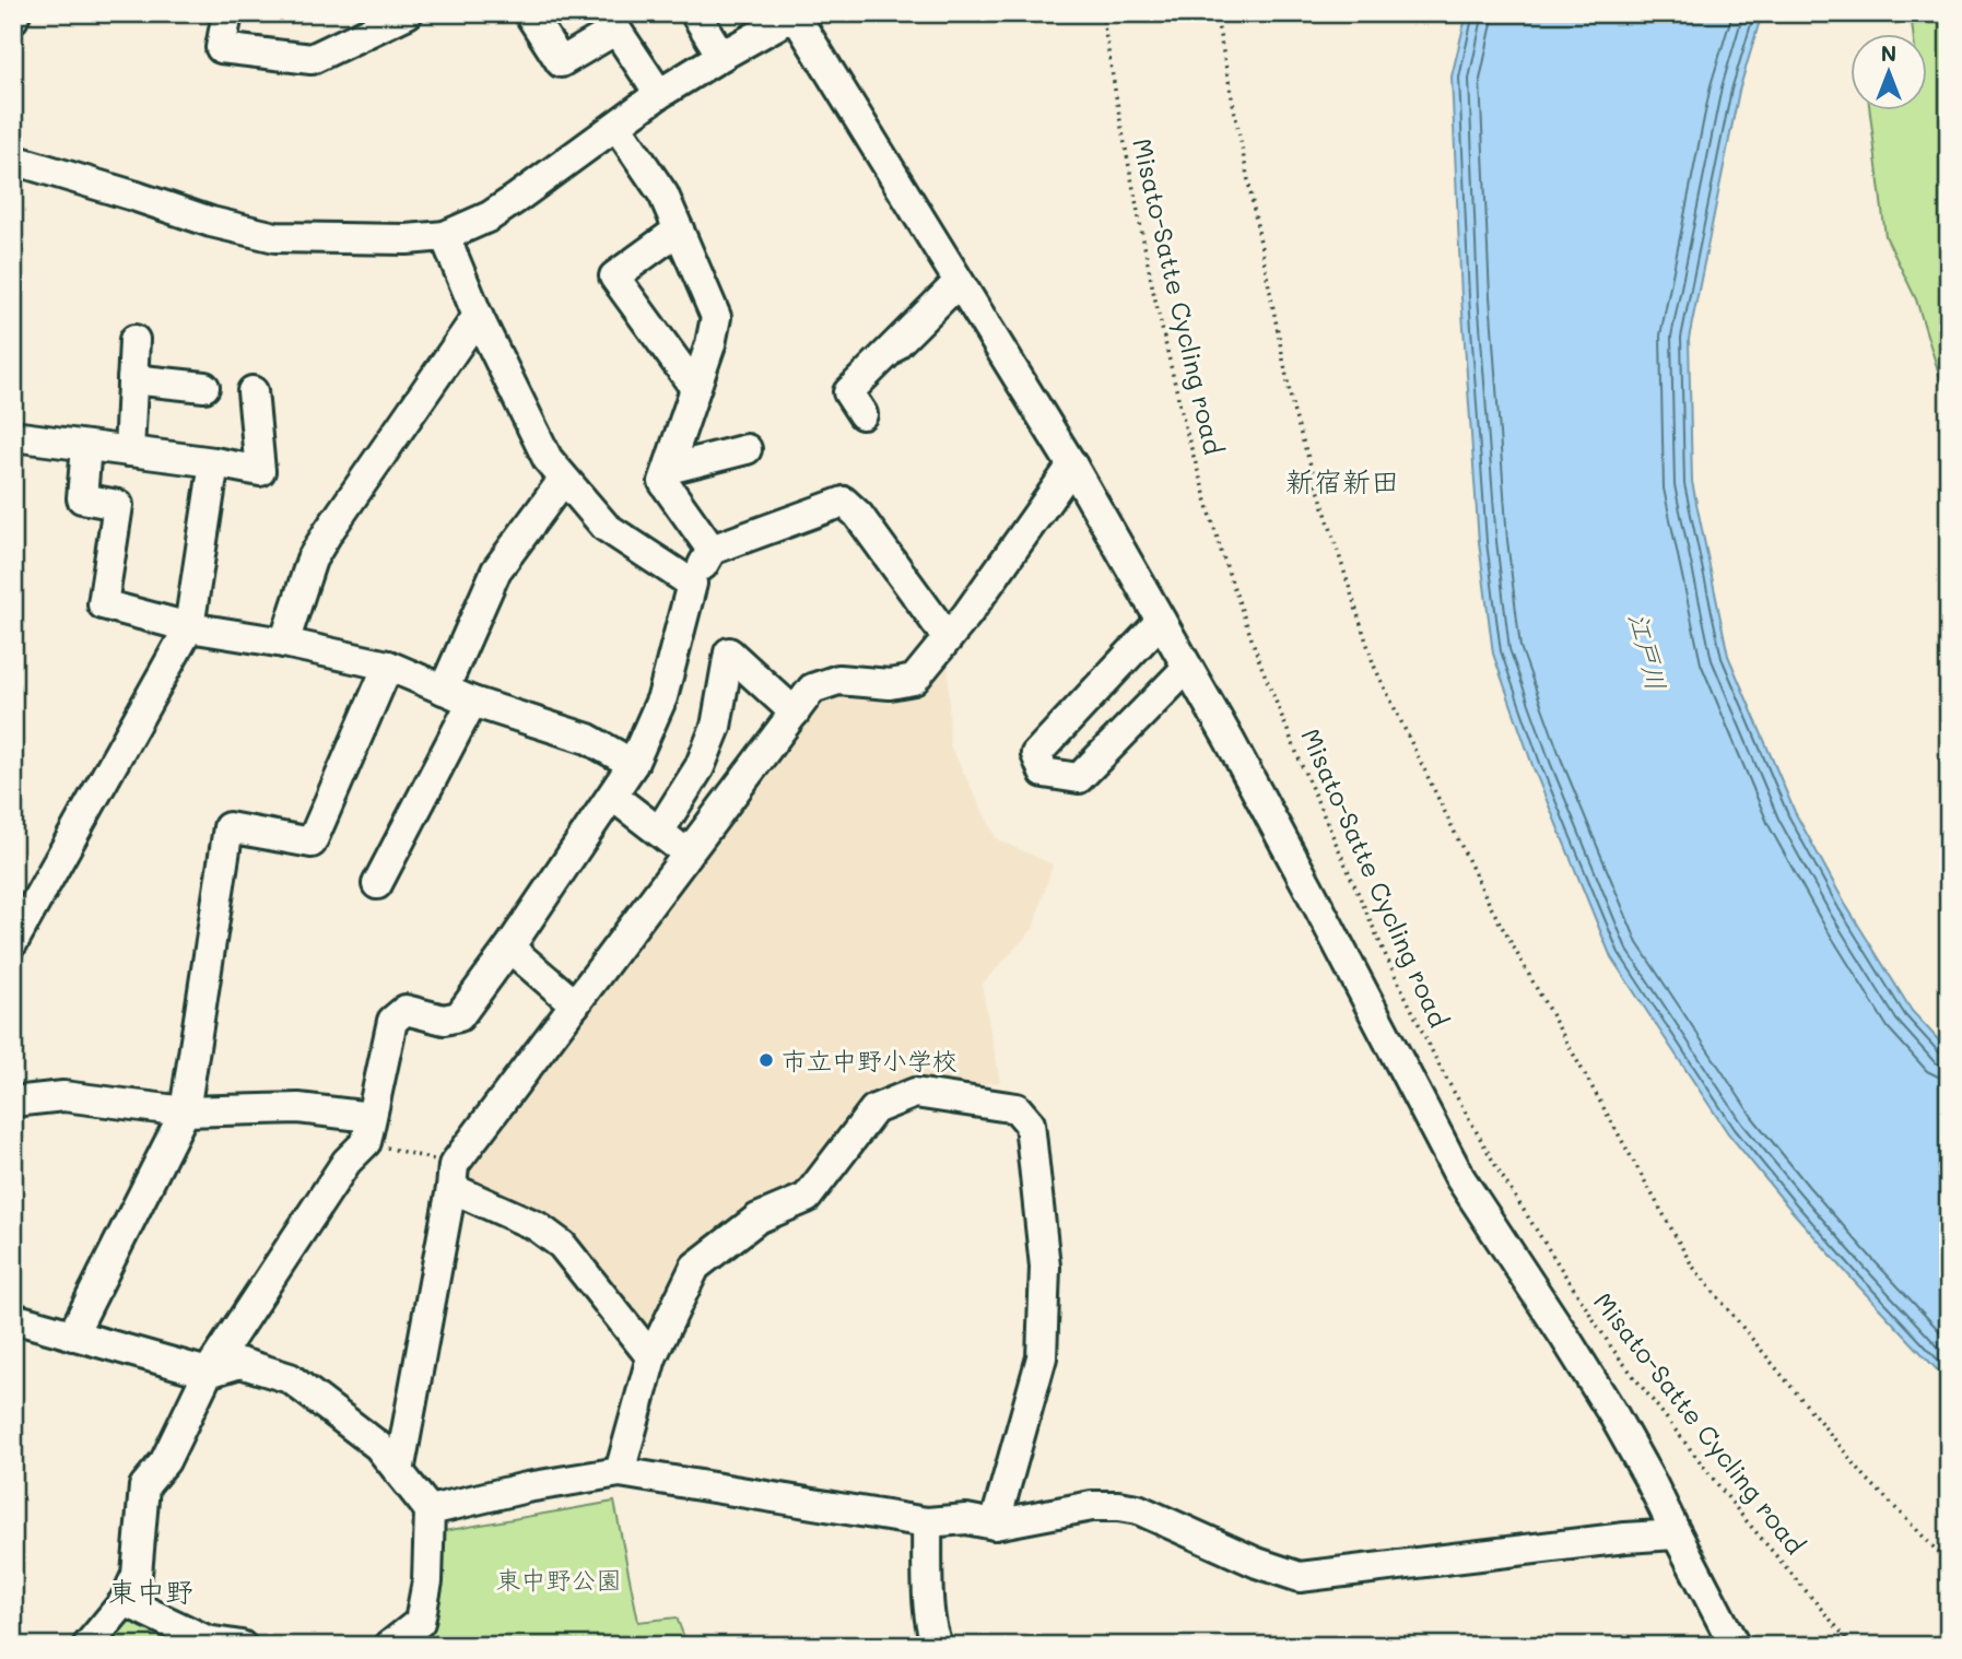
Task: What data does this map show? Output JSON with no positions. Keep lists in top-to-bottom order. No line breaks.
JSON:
{"streets":{"path":["Misato-Satte Cycling road"]},"districts":["新宿新田","東中野"],"water":["江戸川"],"parks":["東中野公園"],"places":["市立中野小学校"],"north":"top"}
